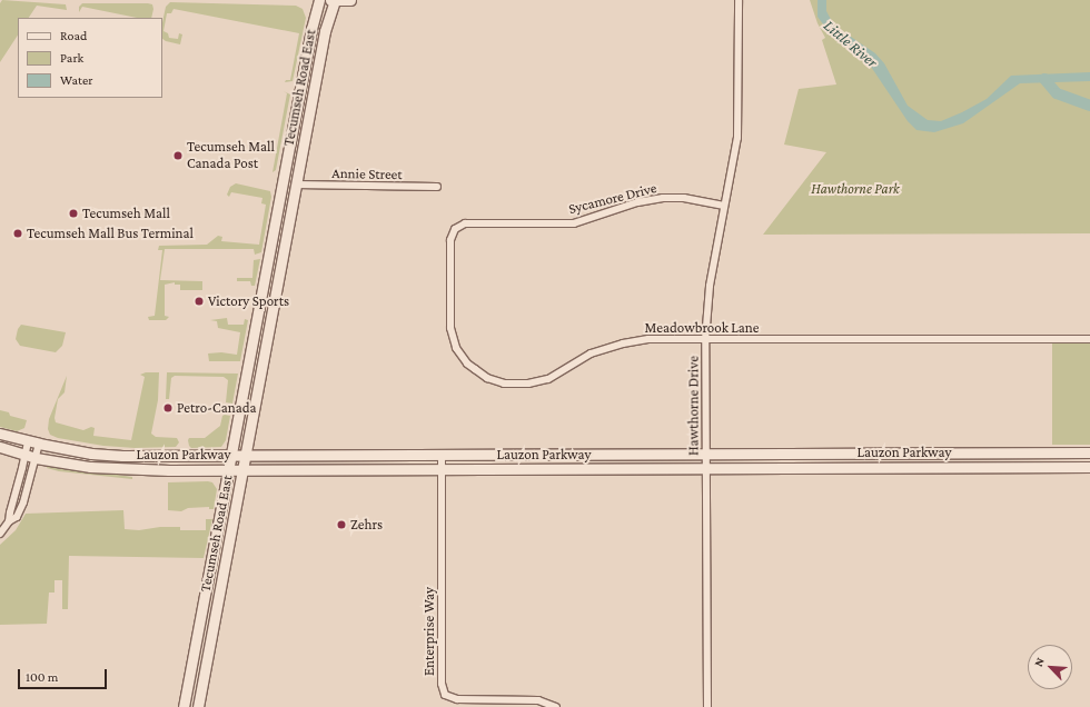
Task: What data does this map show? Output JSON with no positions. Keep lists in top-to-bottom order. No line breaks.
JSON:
{"streets":{"main road":["Tecumseh Road East","Lauzon Parkway"],"street":["Annie Street","Sycamore Drive","Meadowbrook Lane","Hawthorne Drive","Enterprise Way"]},"crossings":[["Tecumseh Road East","Annie Street"],["Tecumseh Road East","Lauzon Parkway"],["Sycamore Drive","Meadowbrook Lane"],["Sycamore Drive","Hawthorne Drive"],["Meadowbrook Lane","Hawthorne Drive"],["Hawthorne Drive","Lauzon Parkway"],["Lauzon Parkway","Enterprise Way"]],"water":["Little River"],"parks":["Hawthorne Park"],"places":["Tecumseh Mall Canada Post","Tecumseh Mall","Tecumseh Mall Bus Terminal","Victory Sports","Petro-Canada","Zehrs"],"legend":["Road","Park","Water"],"scale_bar":"100 m","north":"top left"}
